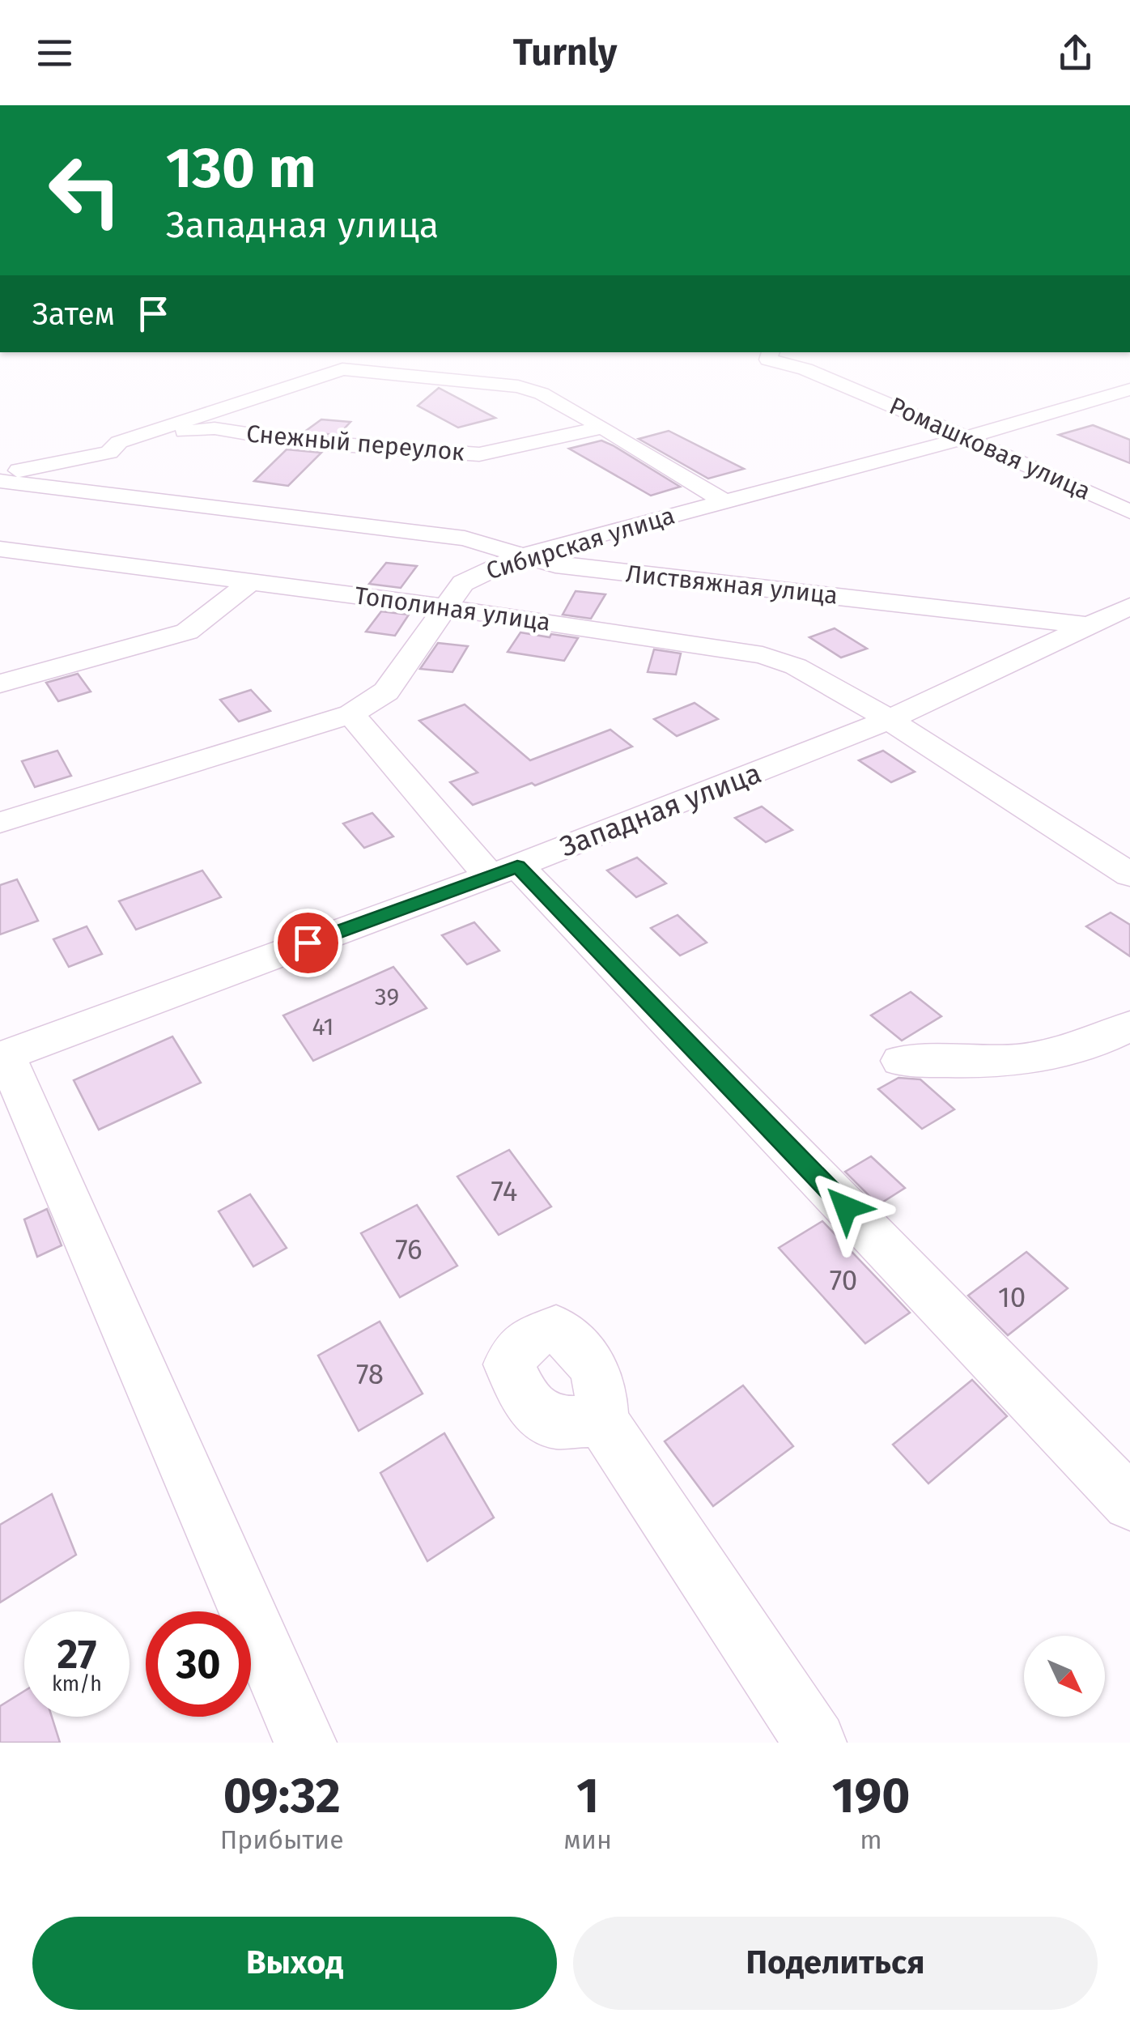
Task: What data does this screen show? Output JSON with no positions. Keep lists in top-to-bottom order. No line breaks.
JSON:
{"streets":{"street":["Снежный переулок","Ромашковая улица","Сибирская улица","Листвяжная улица","Тополиная улица","Западная улица"]},"crossings":[["Ромашковая улица","Сибирская улица"],["Сибирская улица","Листвяжная улица"],["Сибирская улица","Тополиная улица"],["Листвяжная улица","Западная улица"],["Тополиная улица","Западная улица"]],"house_numbers":["39","41","74","76","70","10","78"],"north":"bottom right","page":{"header":"Turnly","turn":["130 m","Западная улица"],"then":"Затем","speed":"27 km/h","limit":"30","eta":["09:32","Прибытие","1","мин","190","m"],"buttons":["Выход","Поделиться"]}}
